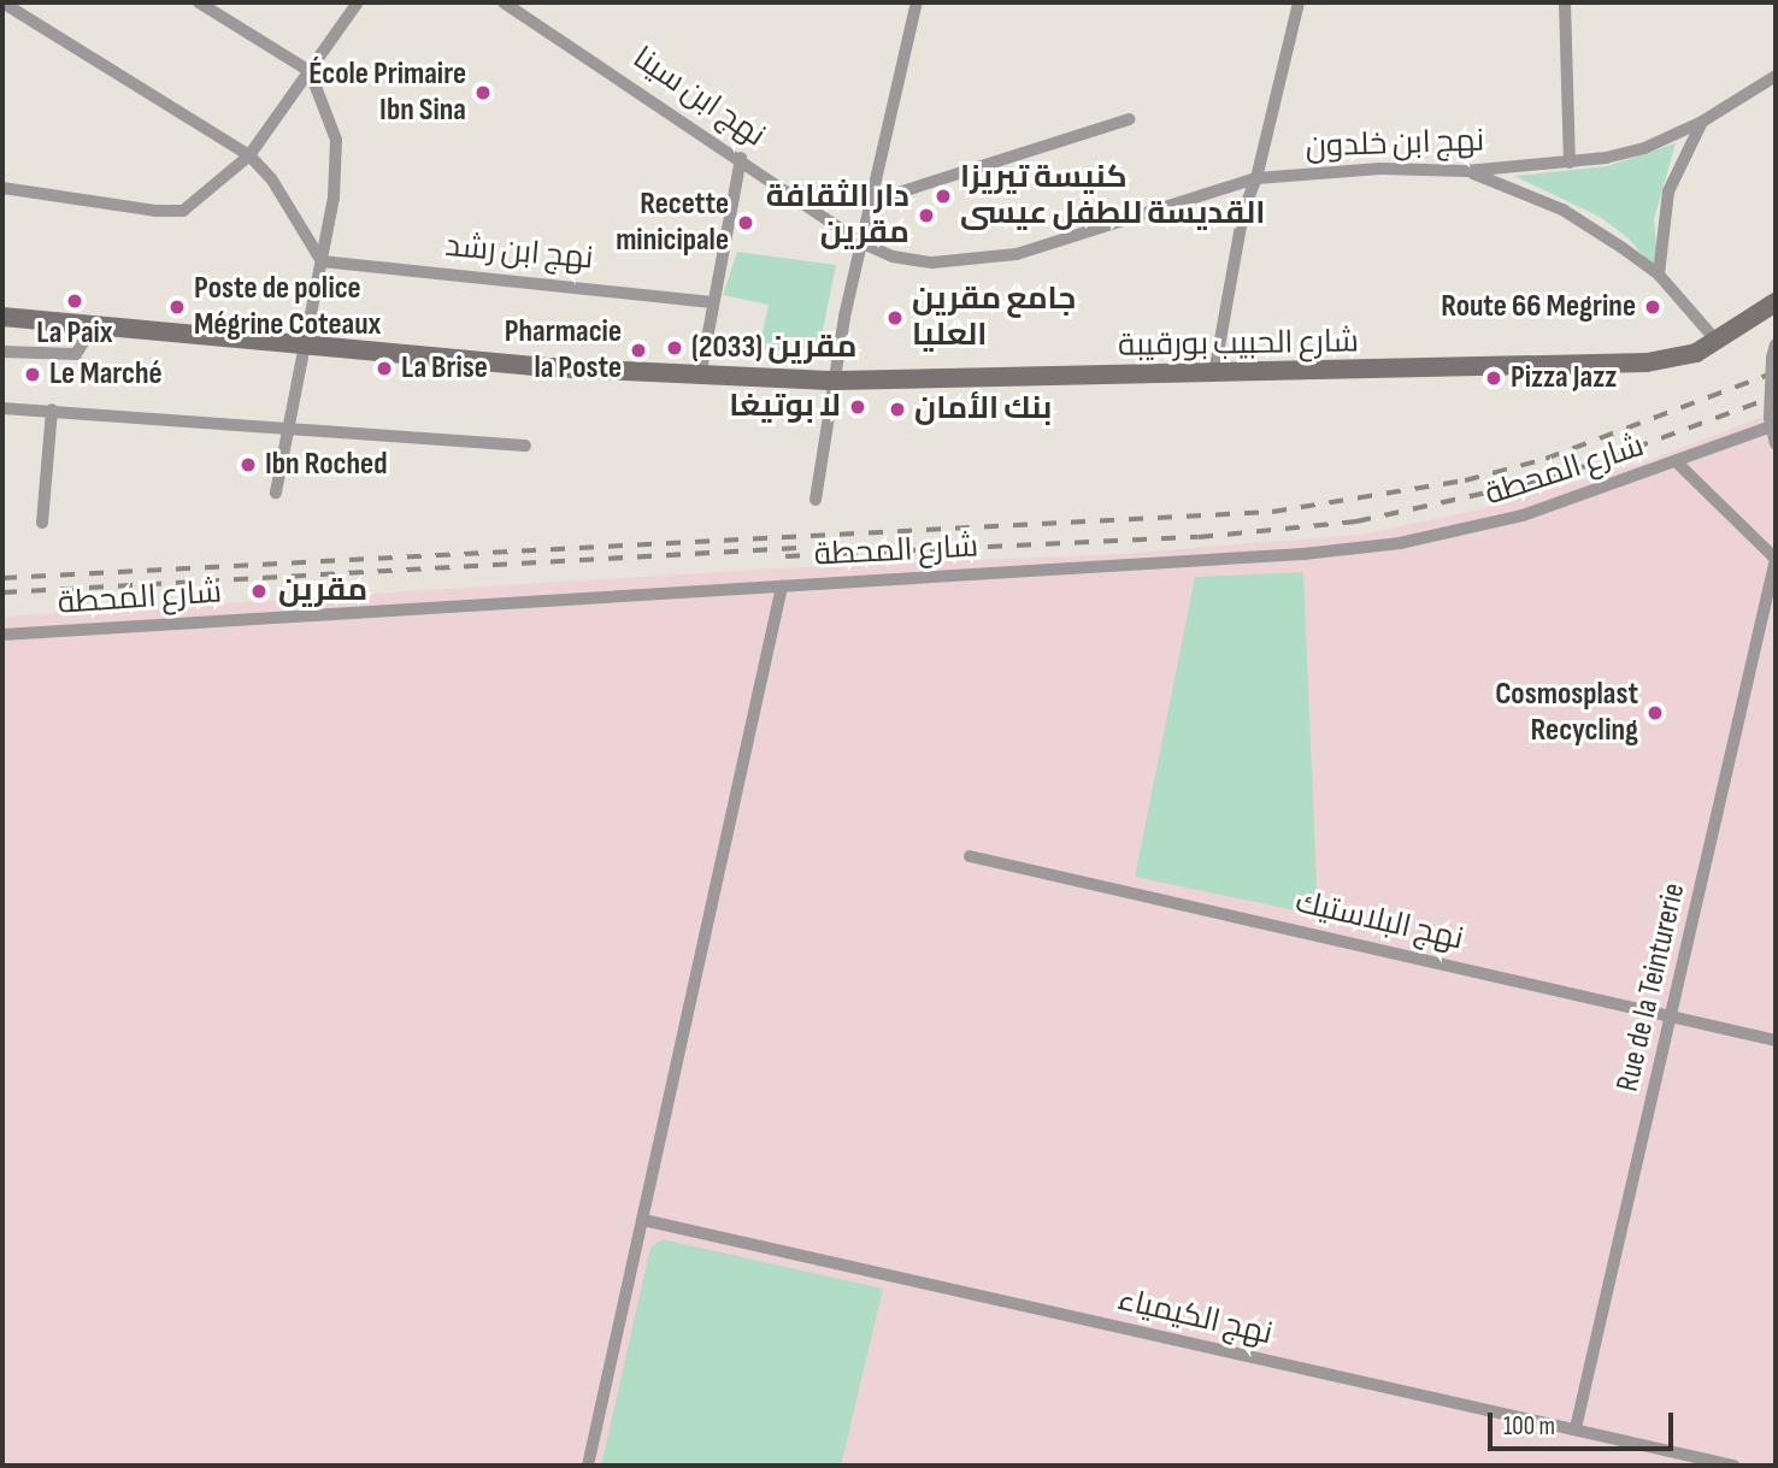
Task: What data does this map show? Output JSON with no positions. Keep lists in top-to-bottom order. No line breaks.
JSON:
{"streets":{"street":["نهج ابن سينا","نهج ابن خلدون","نهج ابن رشد","شارع الحبيب بورقيبة","شارع المحطة","نهج البلاستيك","Rue de la Teinturerie","نهج الكيمياء"]},"crossings":[["نهج ابن سينا","نهج ابن خلدون"],["نهج البلاستيك","Rue de la Teinturerie"],["Rue de la Teinturerie","نهج الكيمياء"]],"places":["École Primaire Ibn Sina","كنيسة تيريزا القديسة للطفل عيسى","دار الثقافة مقرين","Recette minicipale","La Paix","Poste de police Mégrine Coteaux","Route 66 Megrine","جامع مقرين العليا","مقرين (2033)","Pharmacie la Poste","La Brise","Le Marché","Pizza Jazz","لا بوتيغا","بنك الأمان","Ibn Roched","مقرين","Cosmosplast Recycling"],"scale_bar":"100 m"}
